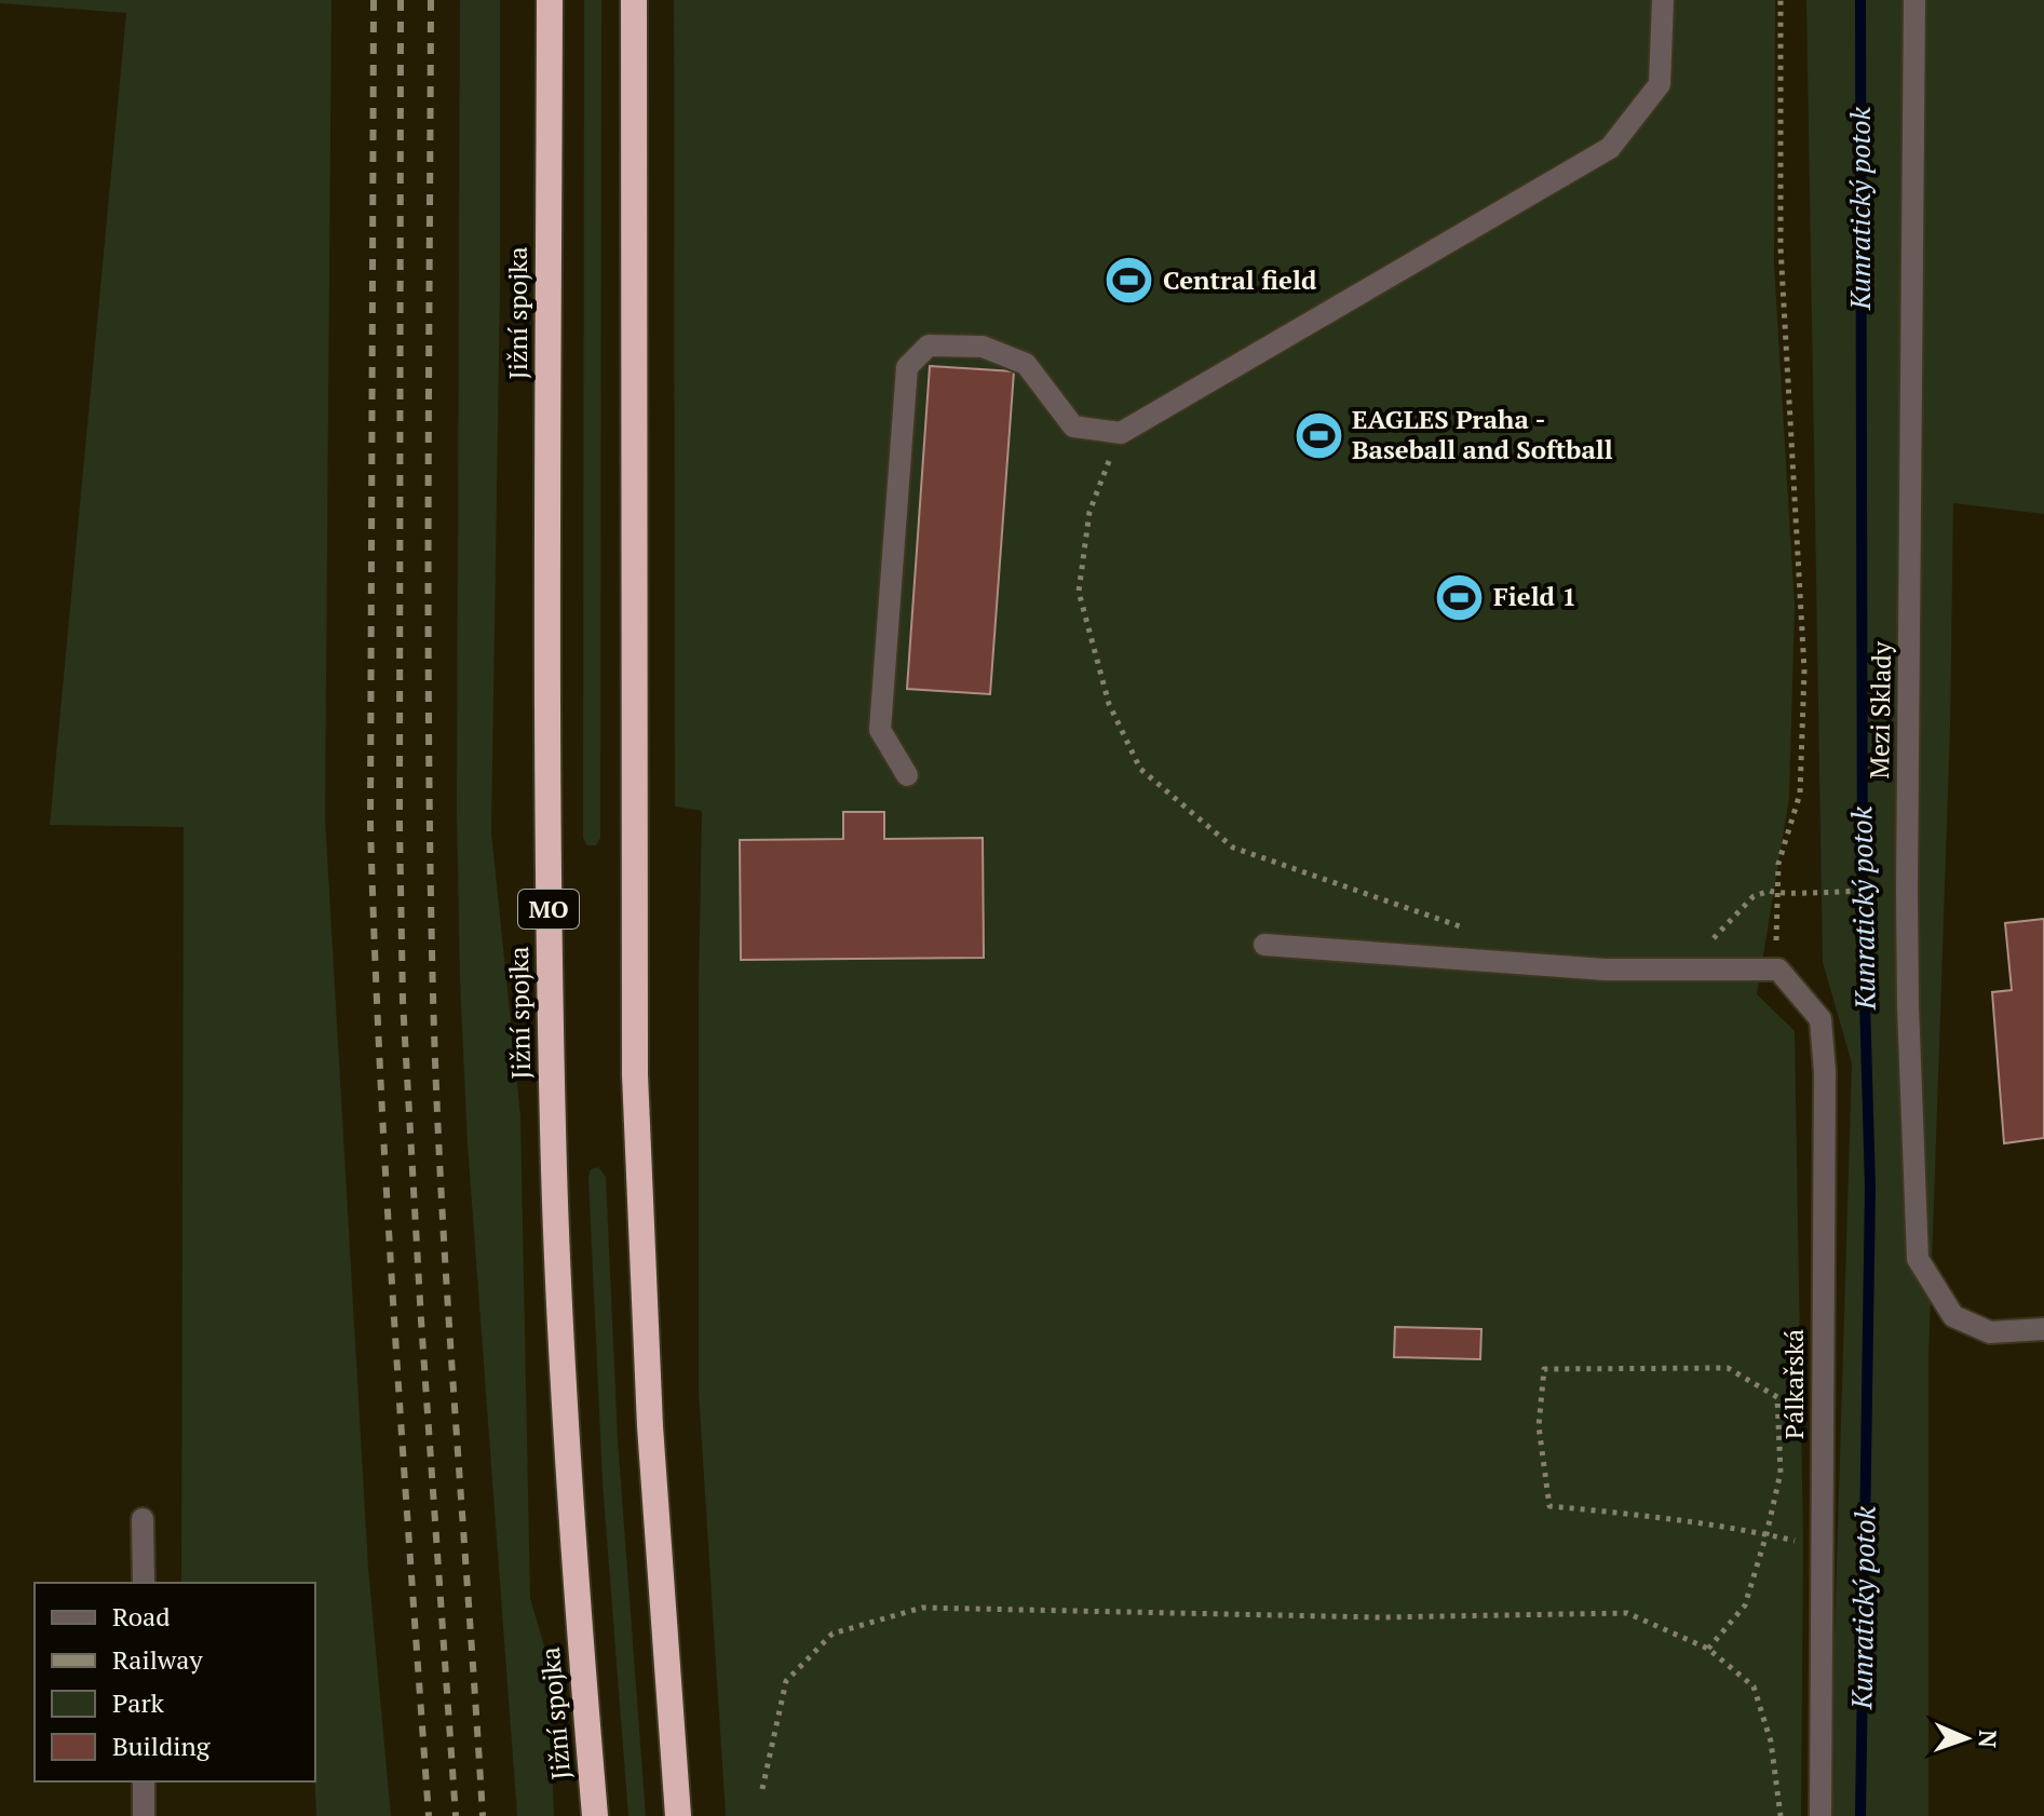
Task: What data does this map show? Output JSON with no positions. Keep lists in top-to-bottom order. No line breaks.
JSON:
{"streets":{"highway":["Jižní spojka","MO"],"street":["Mezi Sklady","Pálkařská"]},"water":["Kunratický potok"],"places":{"sports":["Central field","EAGLES Praha - Baseball and Softball","Field 1"]},"legend":["Road","Railway","Park","Building"],"north":"right"}
